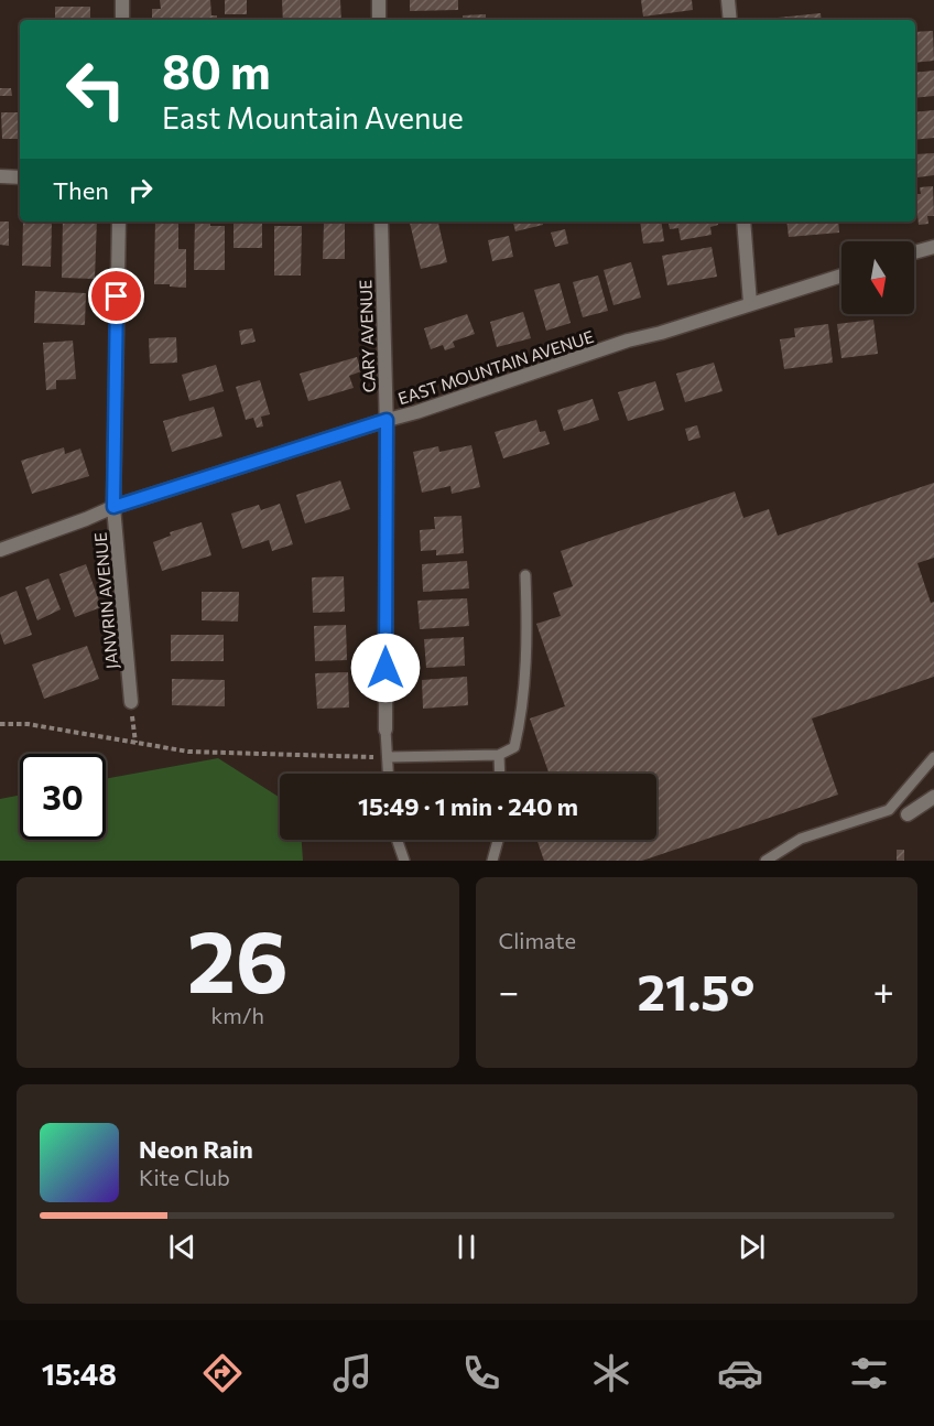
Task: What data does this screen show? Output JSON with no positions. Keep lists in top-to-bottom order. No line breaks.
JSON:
{"streets":{"street":["CARY AVENUE","EAST MOUNTAIN AVENUE","JANVRIN AVENUE"]},"crossings":[["CARY AVENUE","EAST MOUNTAIN AVENUE"],["EAST MOUNTAIN AVENUE","JANVRIN AVENUE"]],"north":"bottom","page":{"turn":["80 m","East Mountain Avenue"],"then":"Then","limit":"30","trip":"15:49 · 1 min · 240 m","tile":[["26","km/h"],"Climate"],"heat":["−","21.5°","+"],"song":["Neon Rain","Kite Club"],"tabs":"15:48"}}
